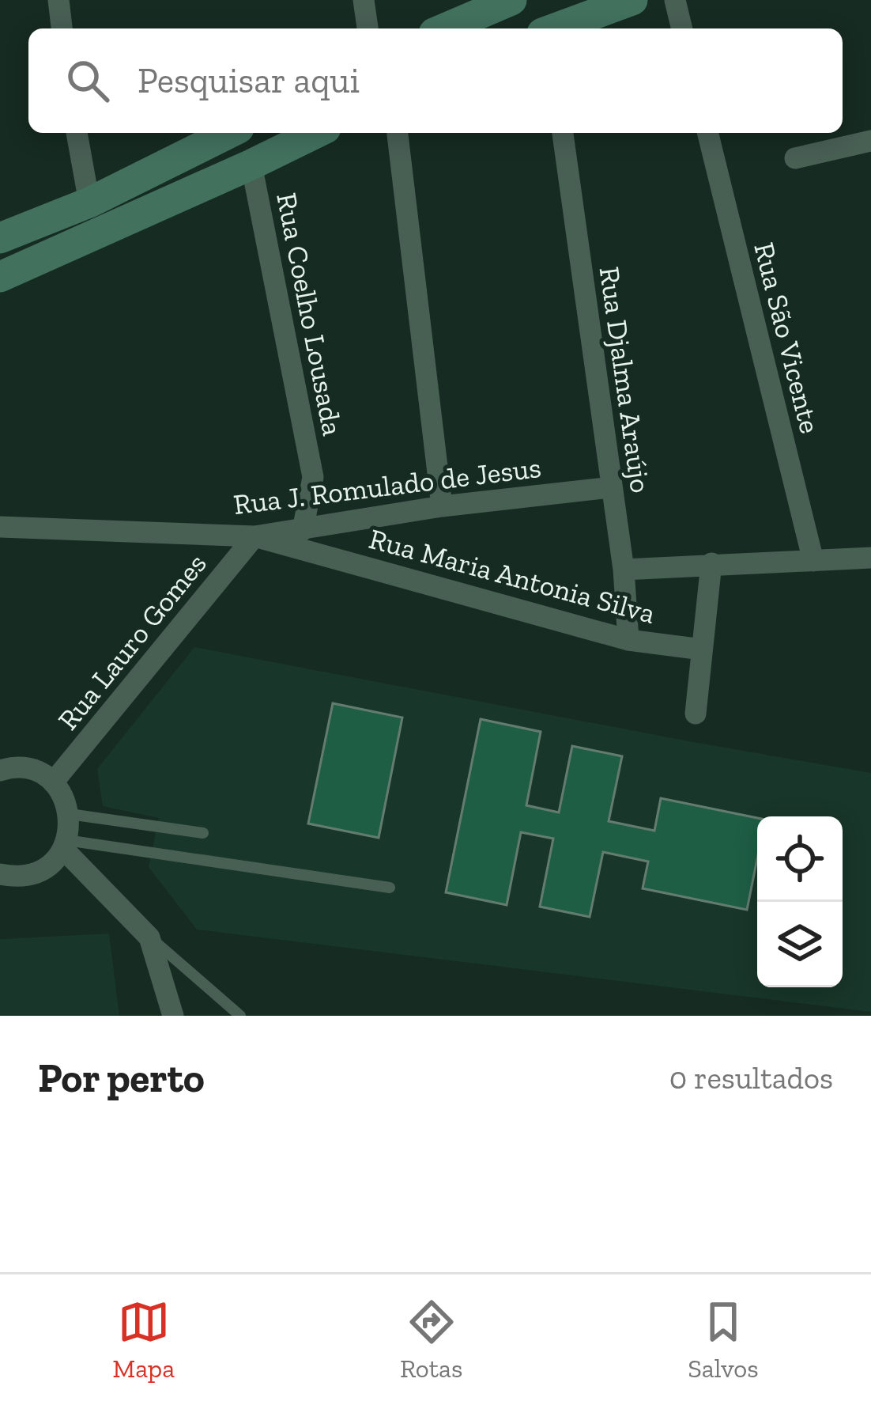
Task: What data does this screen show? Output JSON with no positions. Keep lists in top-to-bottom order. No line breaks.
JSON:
{"streets":{"street":["Rua Coelho Lousada","Rua São Vicente","Rua Djalma Araújo","Rua J. Romulado de Jesus","Rua Maria Antonia Silva","Rua Lauro Gomes"]},"crossings":[["Rua Coelho Lousada","Rua J. Romulado de Jesus"],["Rua Djalma Araújo","Rua J. Romulado de Jesus"],["Rua Djalma Araújo","Rua Maria Antonia Silva"],["Rua J. Romulado de Jesus","Rua Maria Antonia Silva"],["Rua J. Romulado de Jesus","Rua Lauro Gomes"],["Rua Maria Antonia Silva","Rua Lauro Gomes"]],"page":{"search":"Pesquisar aqui","heading":["Por perto","0 resultados"],"nav":["Mapa","Rotas","Salvos"]}}
